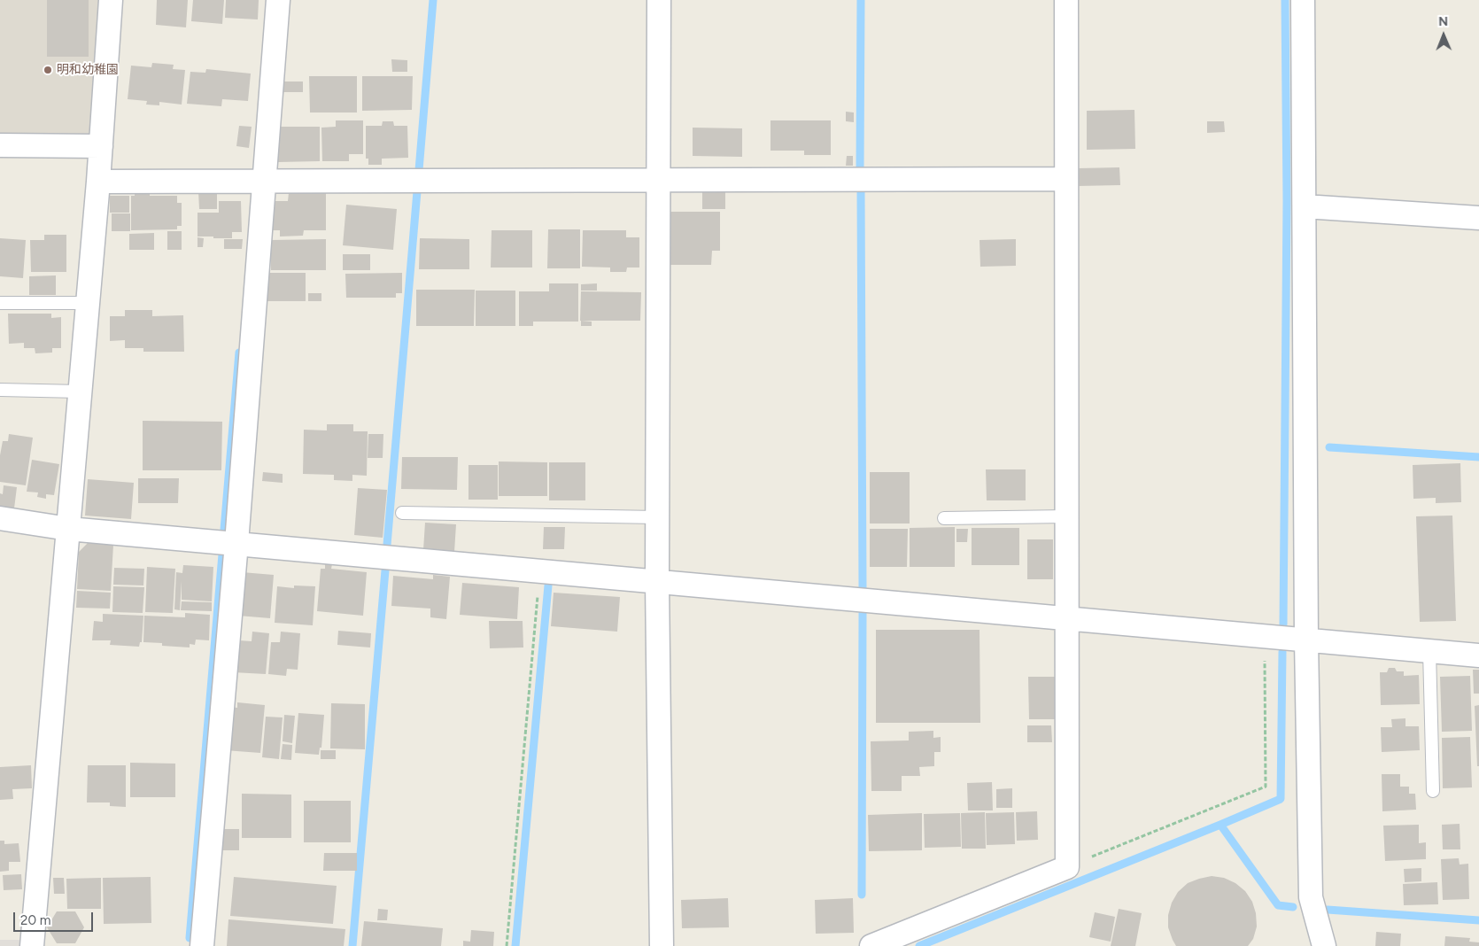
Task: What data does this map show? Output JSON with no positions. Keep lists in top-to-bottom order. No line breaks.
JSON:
{"places":["明和幼稚園"],"scale_bar":"20 m","north":"top"}
